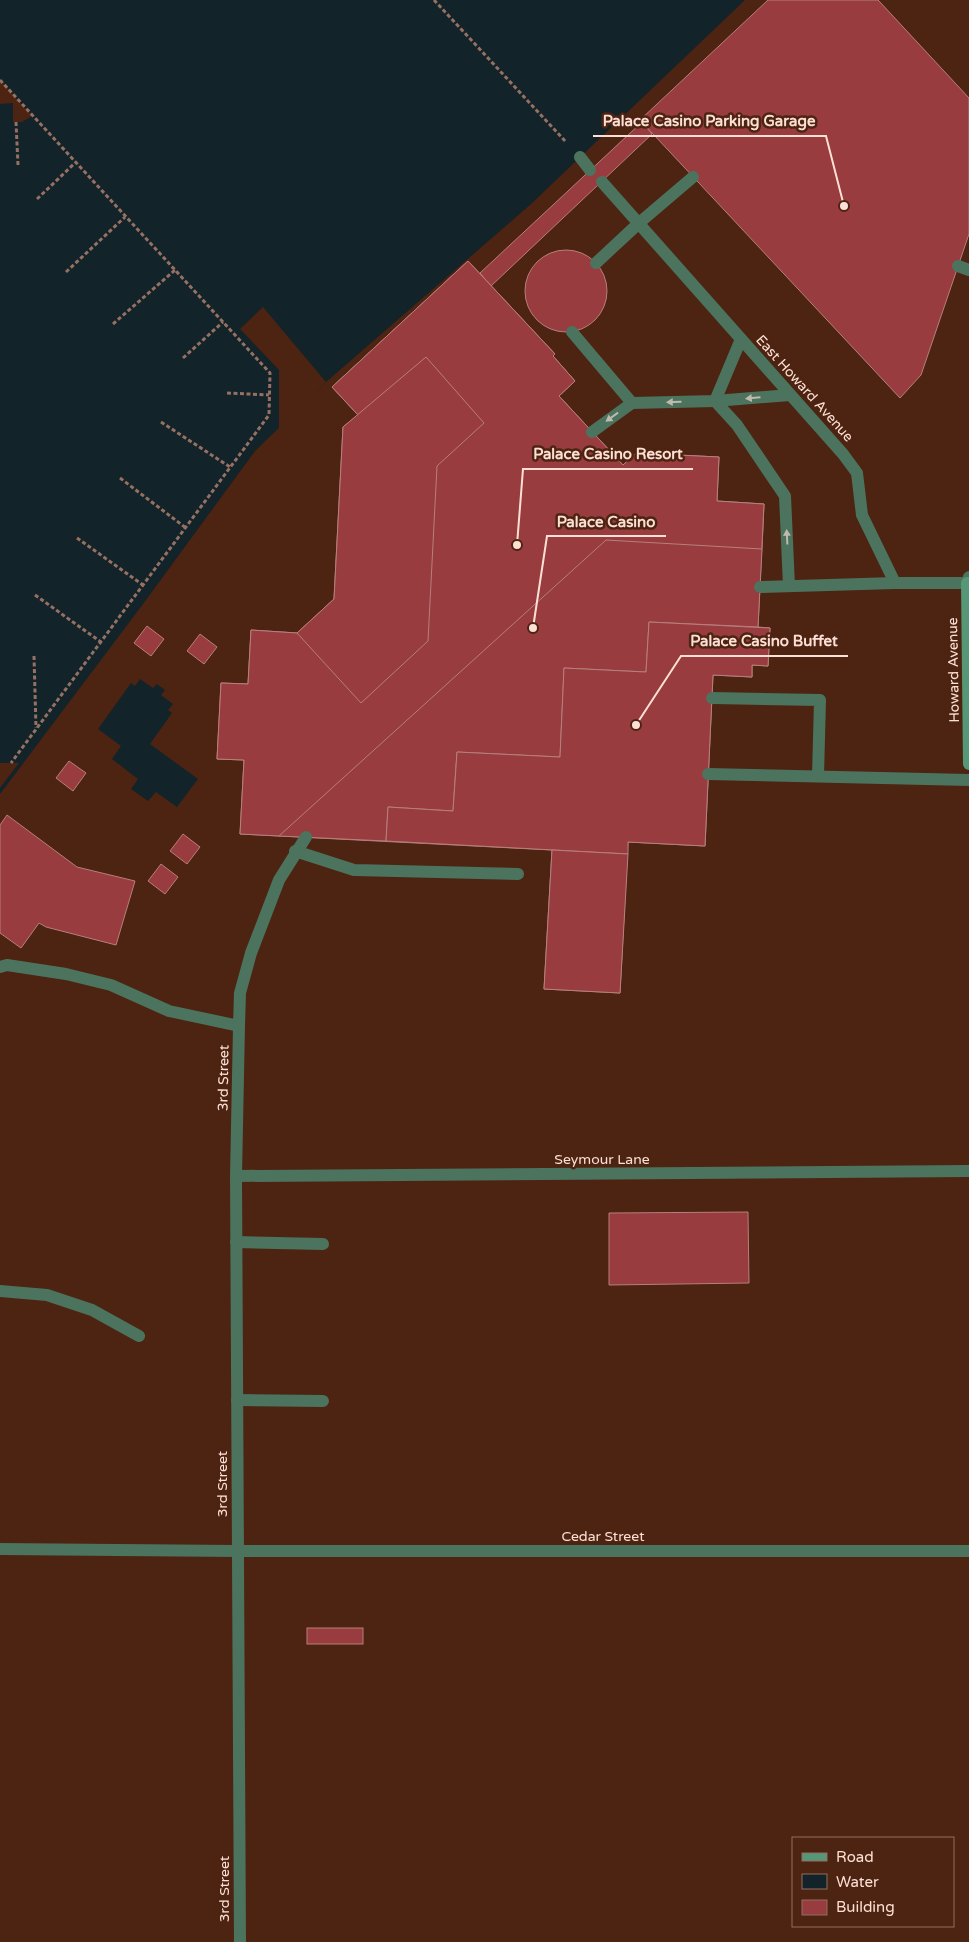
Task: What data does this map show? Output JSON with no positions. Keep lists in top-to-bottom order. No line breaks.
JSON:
{"streets":{"main road":["Howard Avenue"],"street":["East Howard Avenue","3rd Street","Seymour Lane","Cedar Street"]},"crossings":[["3rd Street","Seymour Lane"],["3rd Street","Cedar Street"]],"places":["Palace Casino Parking Garage","Palace Casino Resort","Palace Casino","Palace Casino Buffet"],"legend":["Road","Water","Building"]}
